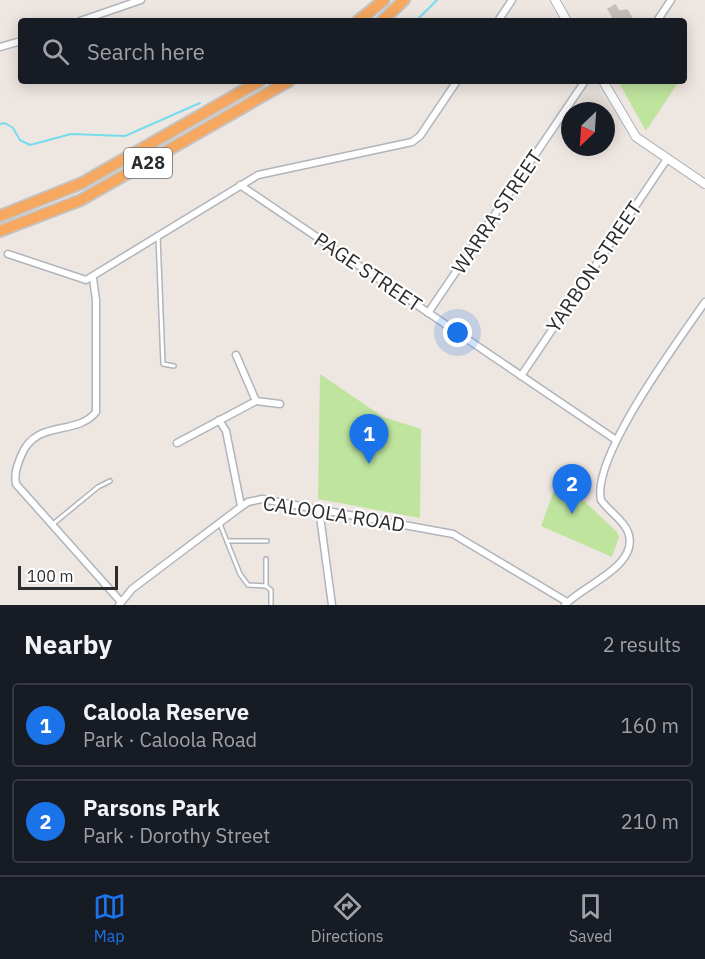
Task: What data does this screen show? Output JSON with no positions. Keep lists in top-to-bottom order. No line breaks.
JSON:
{"streets":{"highway":["A28"],"street":["WARRA STREET","YARBON STREET","PAGE STREET","CALOOLA ROAD"]},"crossings":[["WARRA STREET","PAGE STREET"],["YARBON STREET","PAGE STREET"]],"scale_bar":"100 m","north":"bottom left","page":{"search":"Search here","pins":["1","2"],"scale":"100 m","heading":["Nearby","2 results"],"list":[{"mark":"1","name":"Caloola Reserve","note":"Park · Caloola Road","value":"160 m"},{"mark":"2","name":"Parsons Park","note":"Park · Dorothy Street","value":"210 m"}],"nav":["Map","Directions","Saved"]}}
